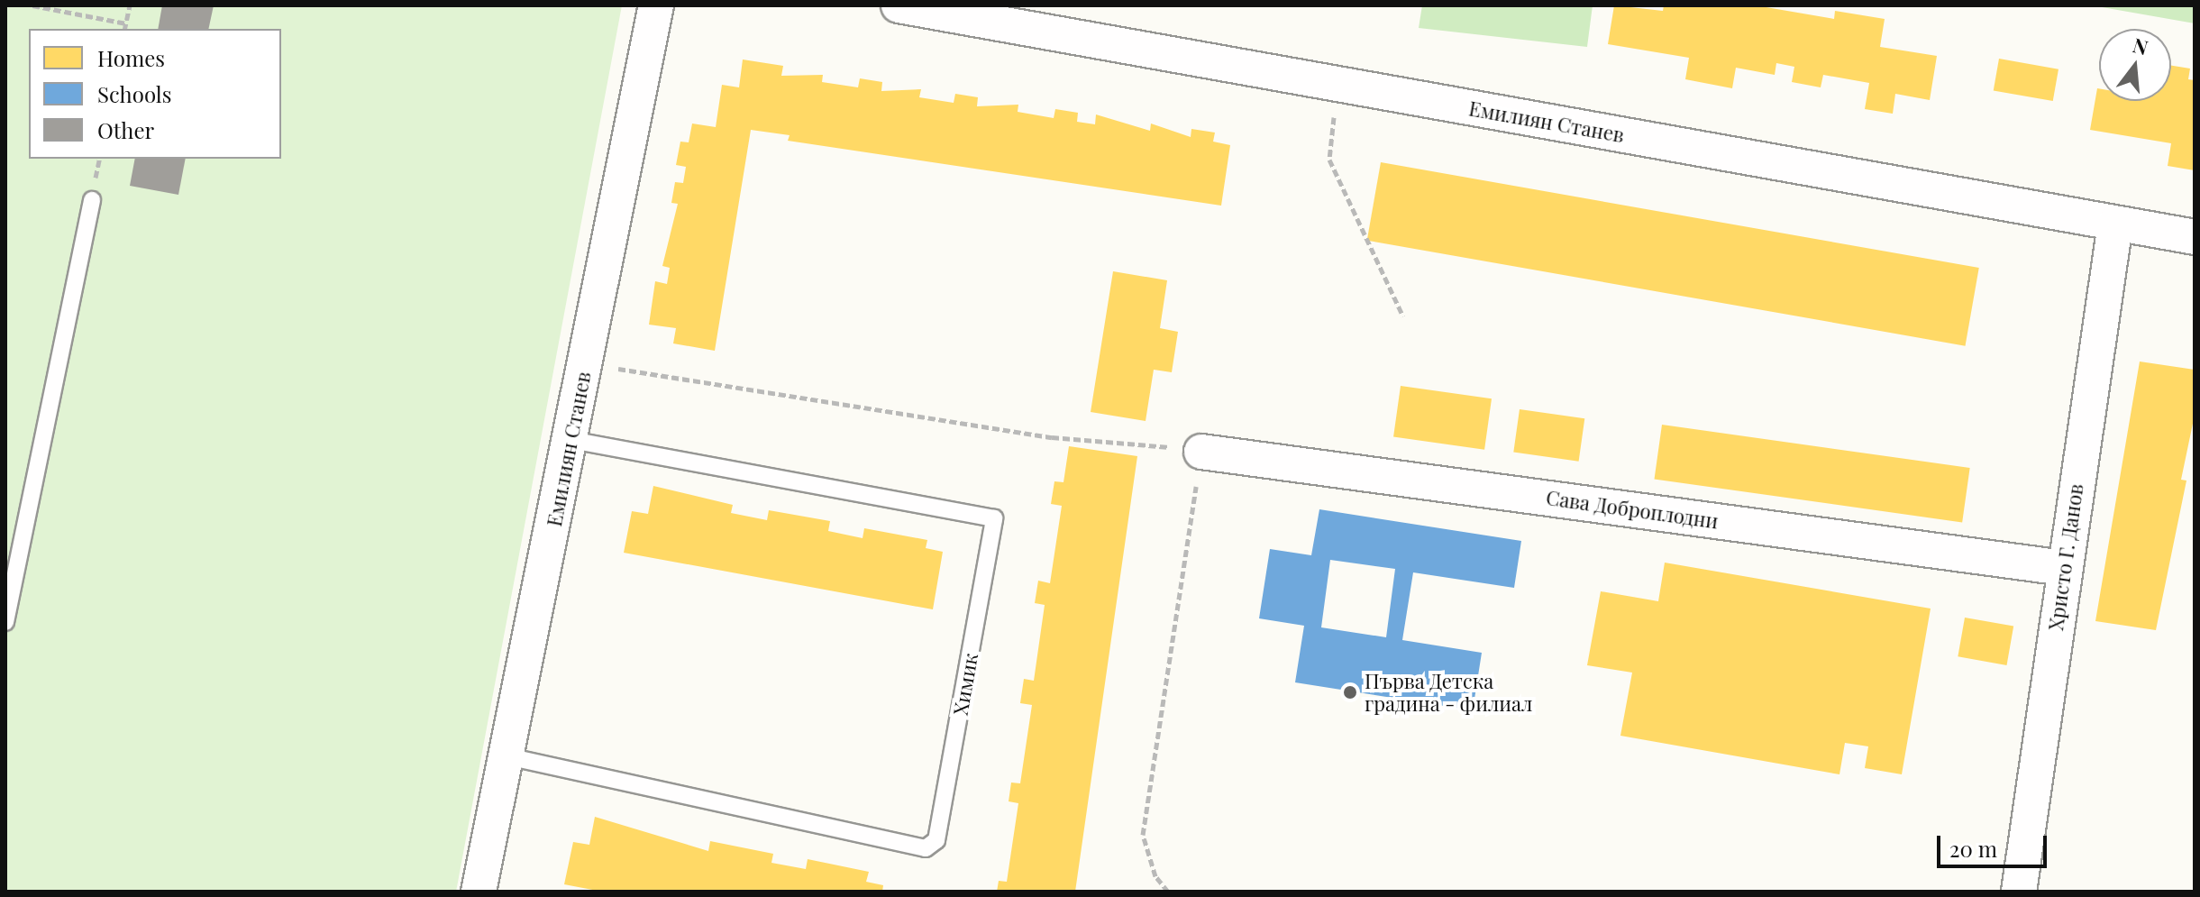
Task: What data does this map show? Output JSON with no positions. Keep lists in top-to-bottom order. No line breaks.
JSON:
{"streets":{"street":["Емилиян Станев","Сава Доброплодни","Христо Г. Данов"],"lane":["Химик"]},"crossings":[["Емилиян Станев","Христо Г. Данов"],["Емилиян Станев","Химик"],["Сава Доброплодни","Христо Г. Данов"]],"places":["Първа Детска градина - филиал"],"legend":["Homes","Schools","Other"],"scale_bar":"20 m","north":"top"}
